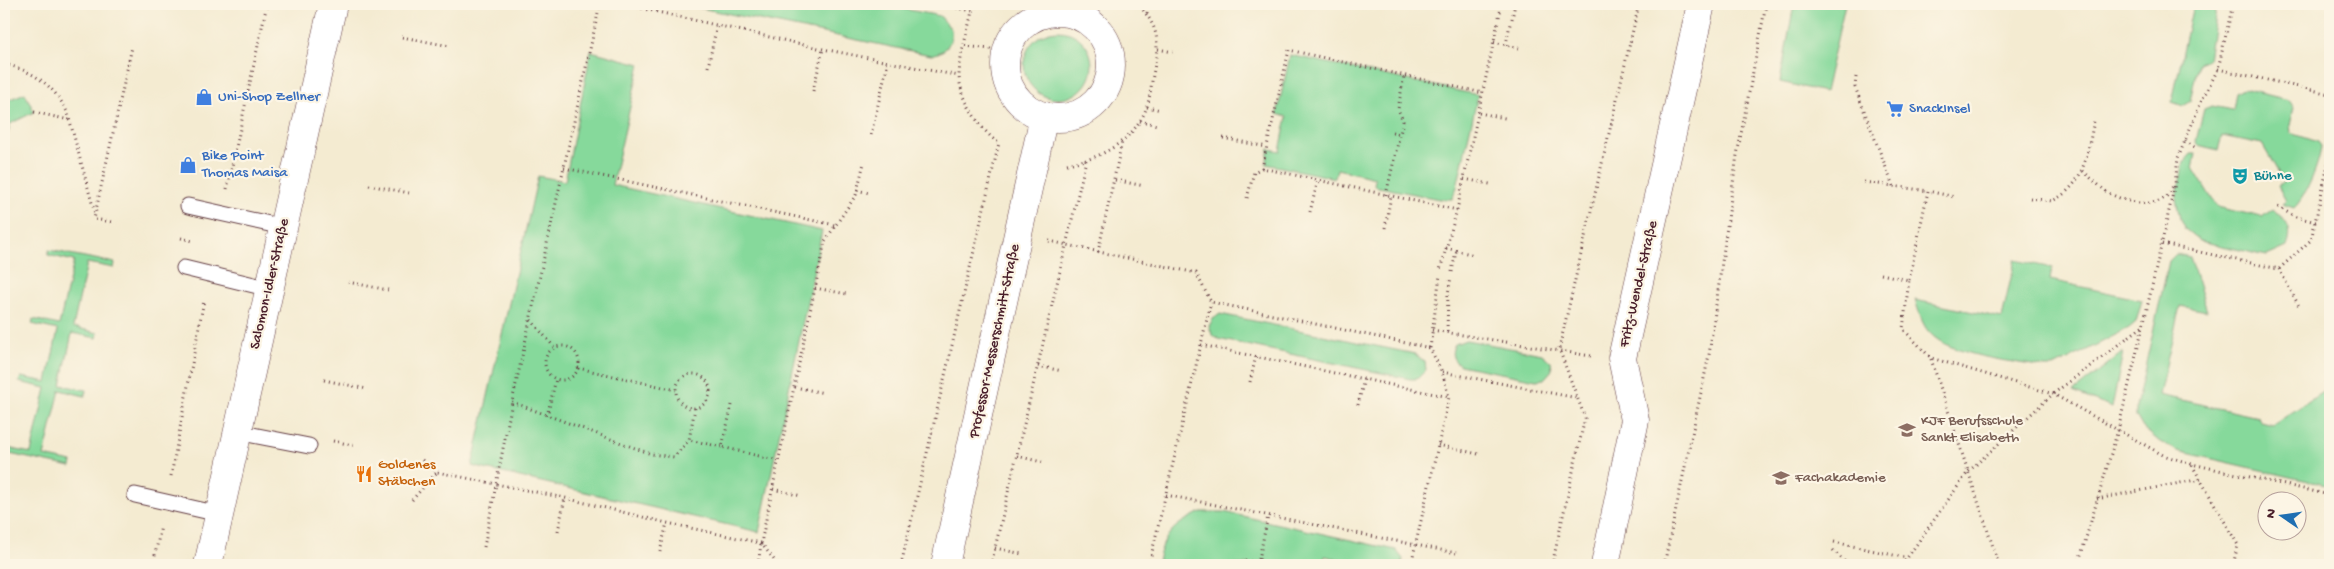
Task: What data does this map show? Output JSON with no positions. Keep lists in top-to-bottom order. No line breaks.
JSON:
{"streets":{"street":["Salomon-Idler-Straße","Fritz-Wendel-Straße","Professor-Messerschmitt-Straße"]},"places":{"shop":["Uni-Shop Zellner","Bike Point Thomas Maisa"],"supermarket":["SnackInsel"],"theatre":["Bühne"],"school or university":["KJF Berufsschule Sankt Elisabeth","Fachakademie"],"restaurant":["Goldenes Stäbchen"]},"north":"left"}
